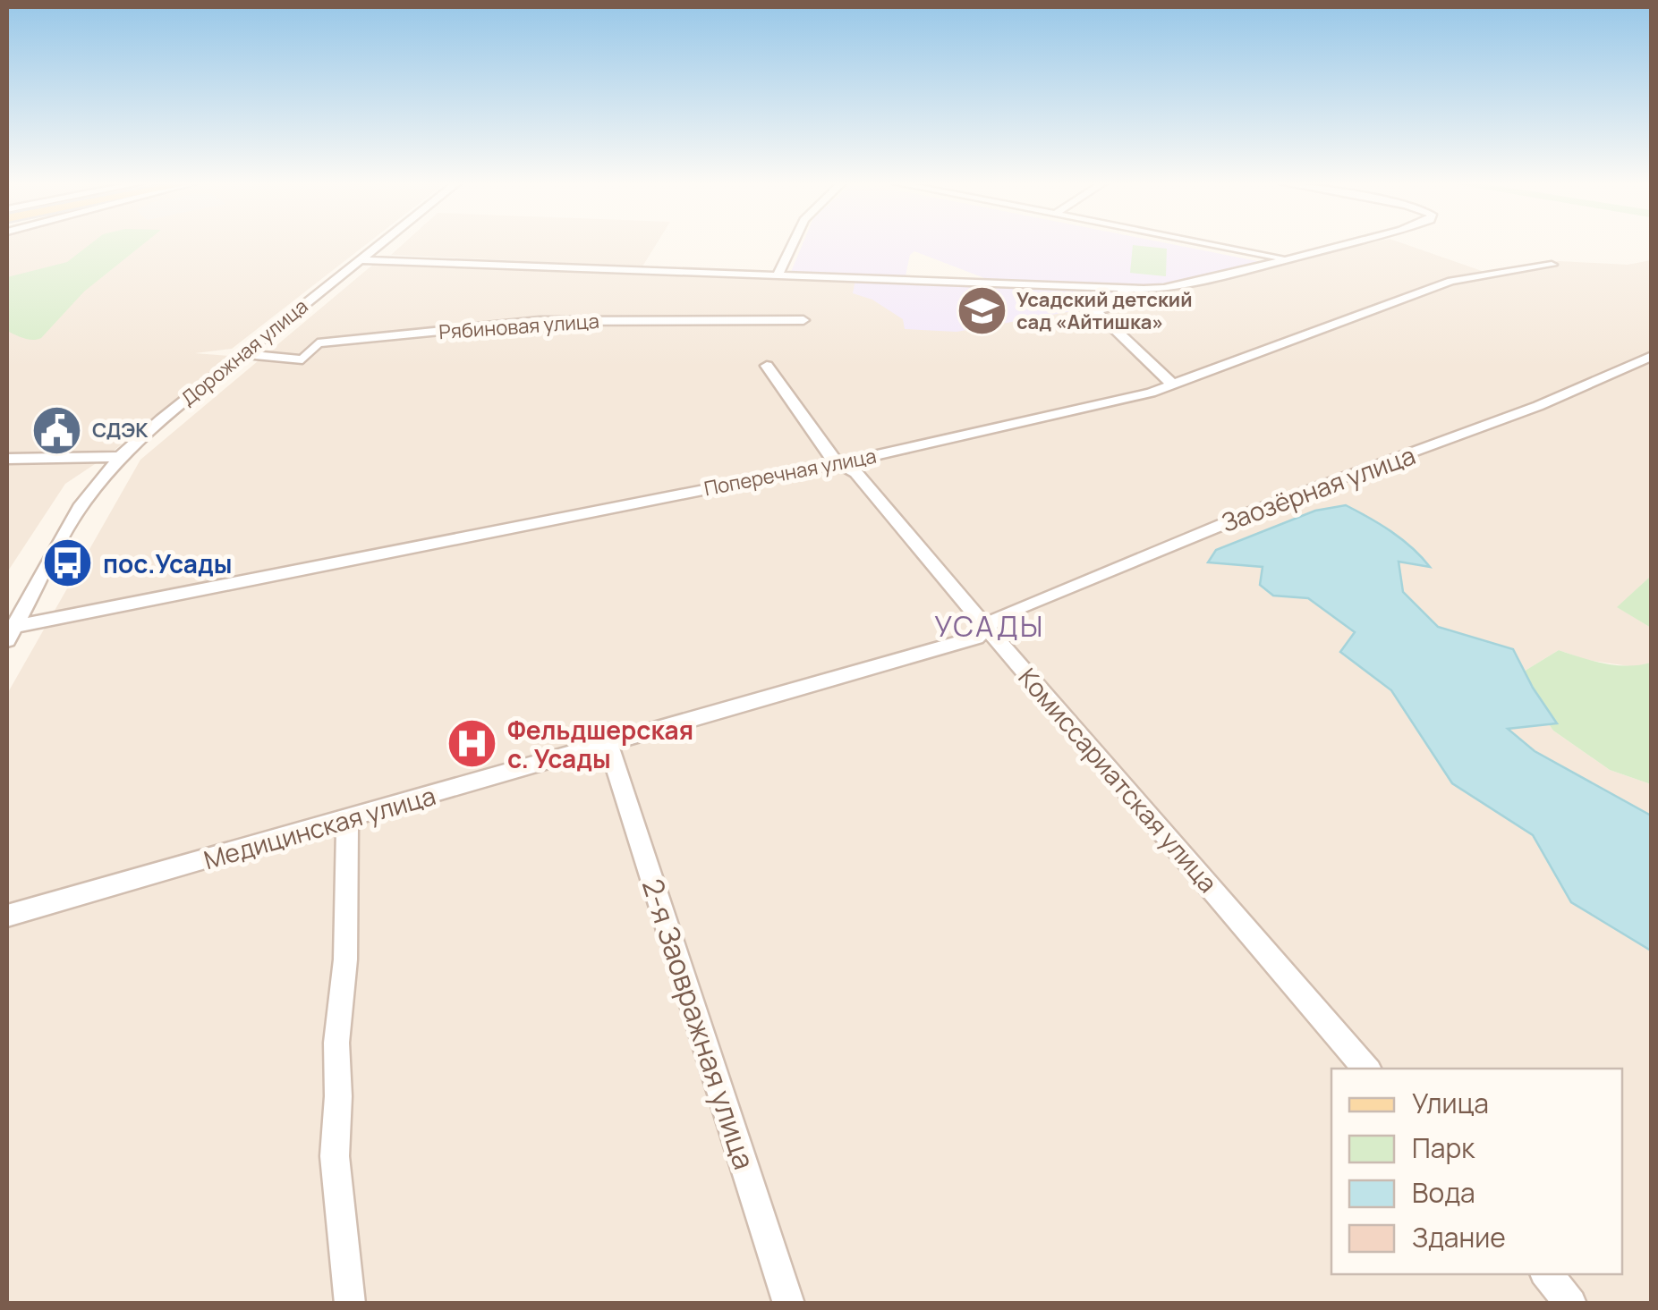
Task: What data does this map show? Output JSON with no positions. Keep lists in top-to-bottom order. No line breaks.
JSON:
{"streets":{"street":["Рябиновая улица","Дорожная улица","Поперечная улица","Заозёрная улица","Комиссариатская улица","Медицинская улица","2-я Заовражная улица"]},"crossings":[["Рябиновая улица","Дорожная улица"],["Дорожная улица","Поперечная улица"],["Поперечная улица","Комиссариатская улица"],["Заозёрная улица","Комиссариатская улица"],["Заозёрная улица","Медицинская улица"],["Комиссариатская улица","Медицинская улица"],["Медицинская улица","2-я Заовражная улица"]],"districts":["УСАДЫ"],"places":{"school or university":["Усадский детский сад «Айтишка»"],"public building":["СДЭК"],"bus stop":["пос.Усады"],"hospital":["Фельдшерская с. Усады"]},"legend":["Улица","Парк","Вода","Здание"]}
